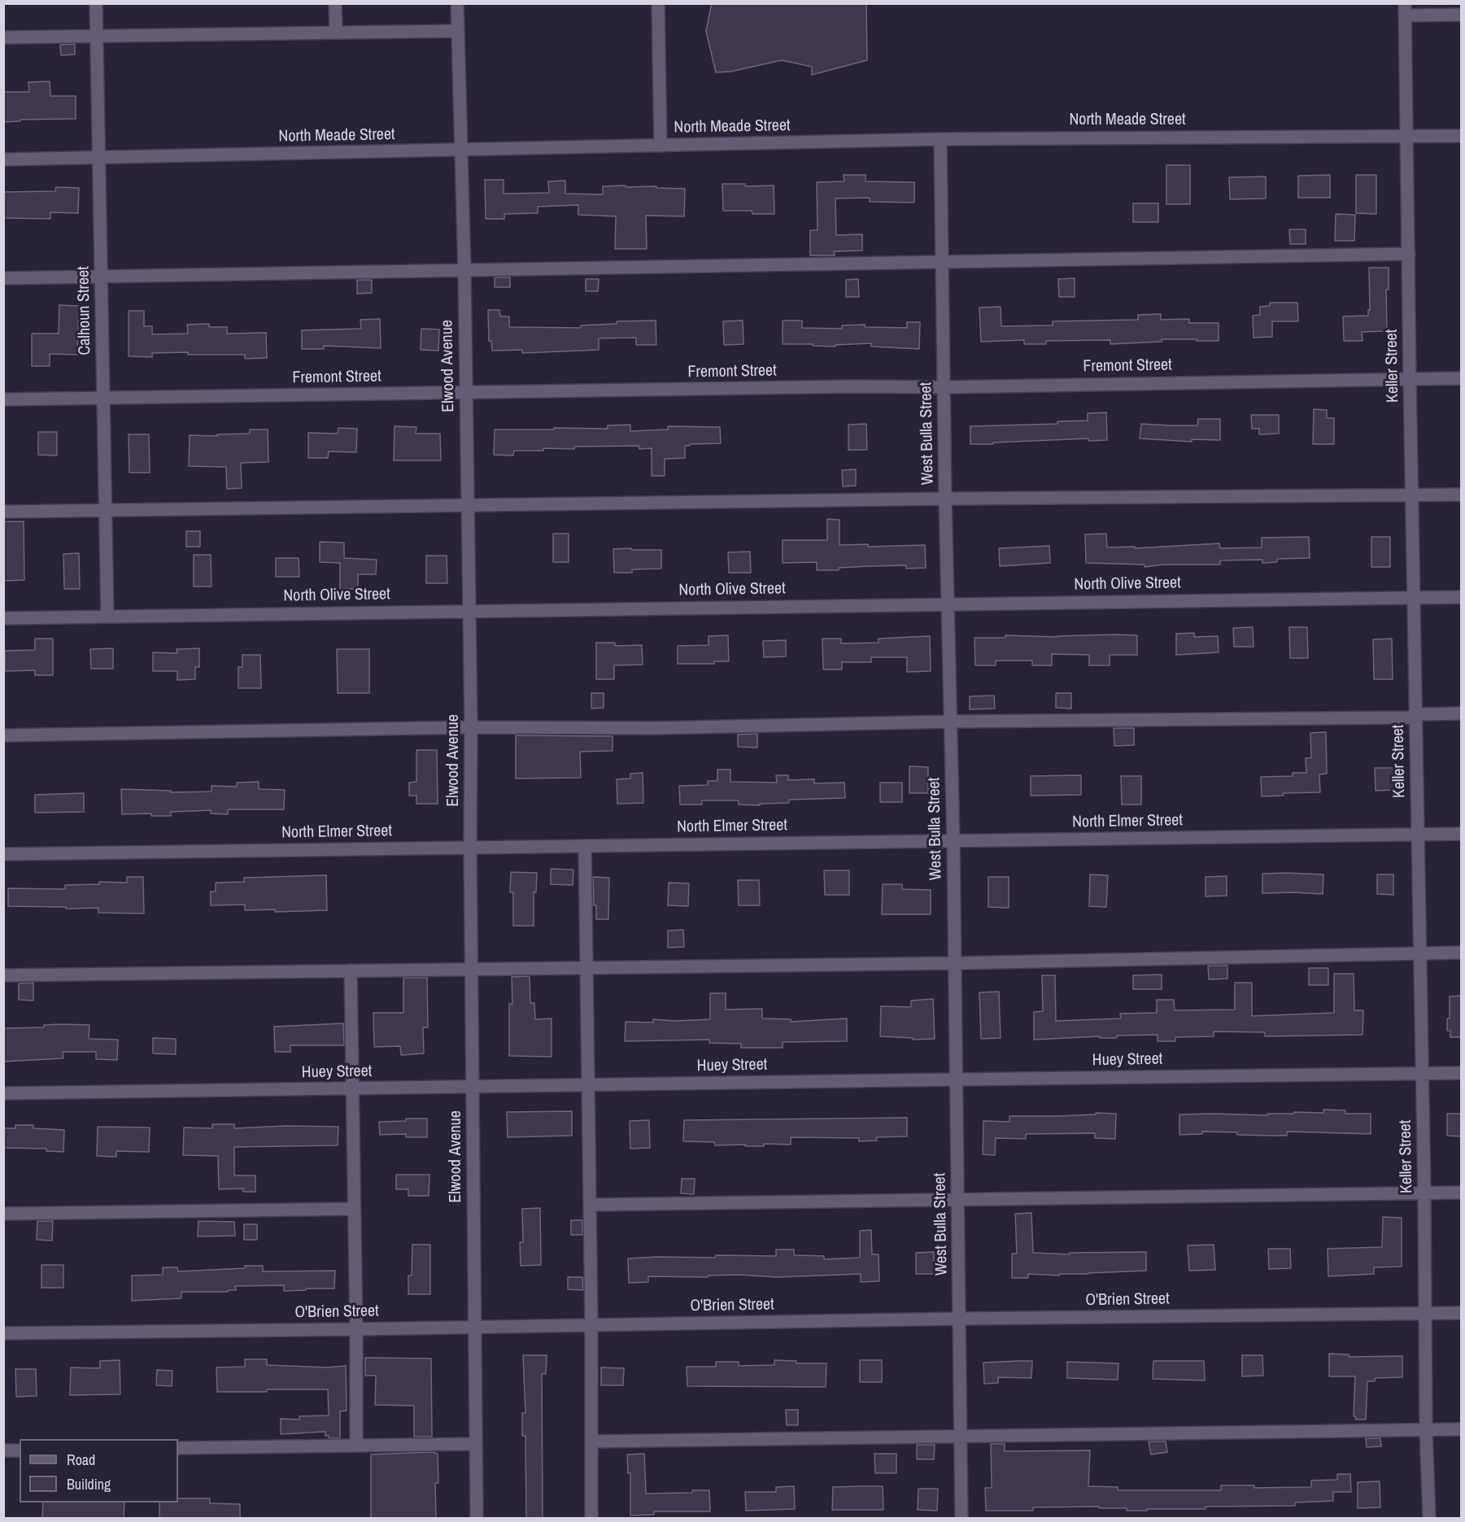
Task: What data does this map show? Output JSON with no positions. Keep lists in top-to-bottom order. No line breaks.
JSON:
{"streets":{"street":["North Meade Street","Calhoun Street","Elwood Avenue","Fremont Street","Keller Street","West Bulla Street","North Olive Street","North Elmer Street","Huey Street","O'Brien Street"]},"crossings":[["North Meade Street","Calhoun Street"],["North Meade Street","Elwood Avenue"],["North Meade Street","Keller Street"],["North Meade Street","West Bulla Street"],["Calhoun Street","Fremont Street"],["Calhoun Street","North Olive Street"],["Elwood Avenue","Fremont Street"],["Elwood Avenue","North Olive Street"],["Elwood Avenue","North Elmer Street"],["Elwood Avenue","Huey Street"],["Elwood Avenue","O'Brien Street"],["Fremont Street","Keller Street"],["Fremont Street","West Bulla Street"],["Keller Street","North Olive Street"],["Keller Street","North Elmer Street"],["Keller Street","Huey Street"],["Keller Street","O'Brien Street"],["West Bulla Street","North Olive Street"],["West Bulla Street","North Elmer Street"],["West Bulla Street","Huey Street"],["West Bulla Street","O'Brien Street"]],"legend":["Road","Building"]}
